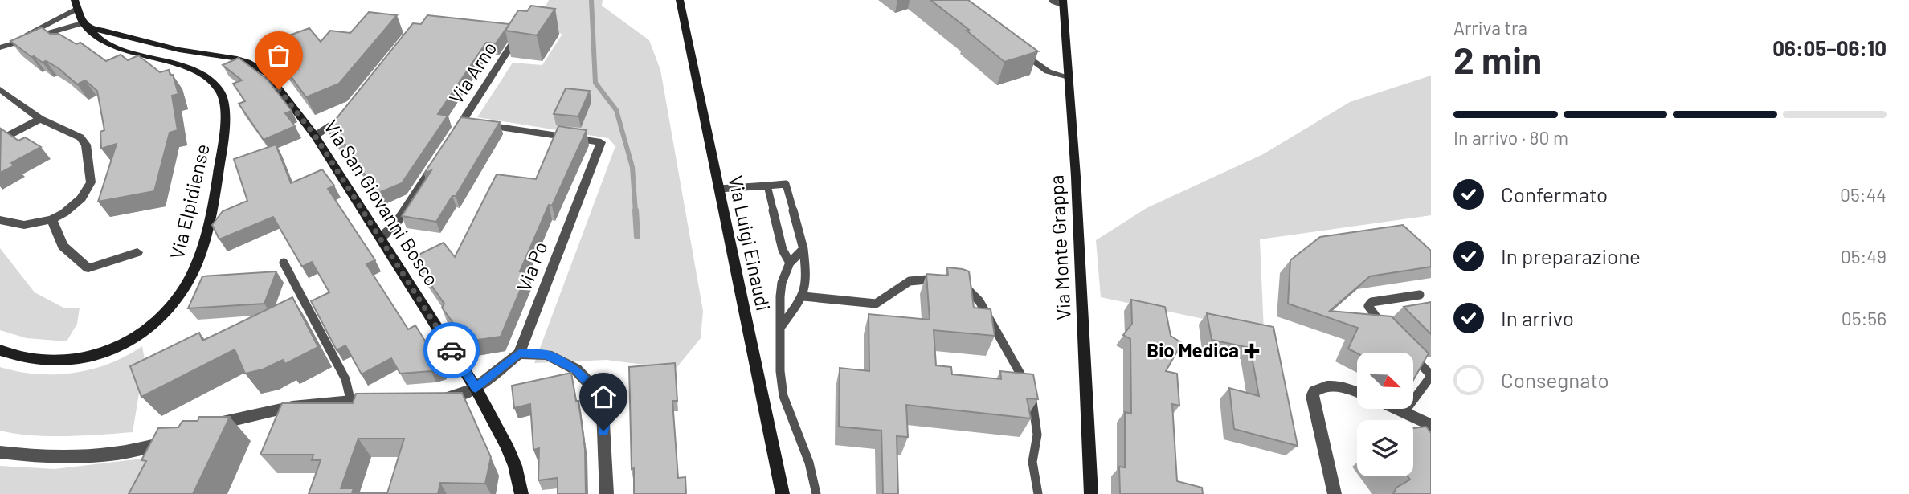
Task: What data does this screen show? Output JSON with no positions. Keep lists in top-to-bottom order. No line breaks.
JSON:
{"streets":{"street":["Via Arno","Via Elpidiense","Via San Giovanni Bosco","Via Luigi Einaudi","Via Monte Grappa","Via Po"]},"crossings":[["Via Arno","Via Po"],["Via Elpidiense","Via San Giovanni Bosco"]],"places":{"health":["Bio Medica"]},"north":"bottom right","page":{"heading":["2 min","Arriva tra","06:05–06:10"],"bar":"In arrivo · 80 m","list":[["Confermato","05:44"],["In preparazione","05:49"],["In arrivo","05:56"],"Consegnato"]}}
